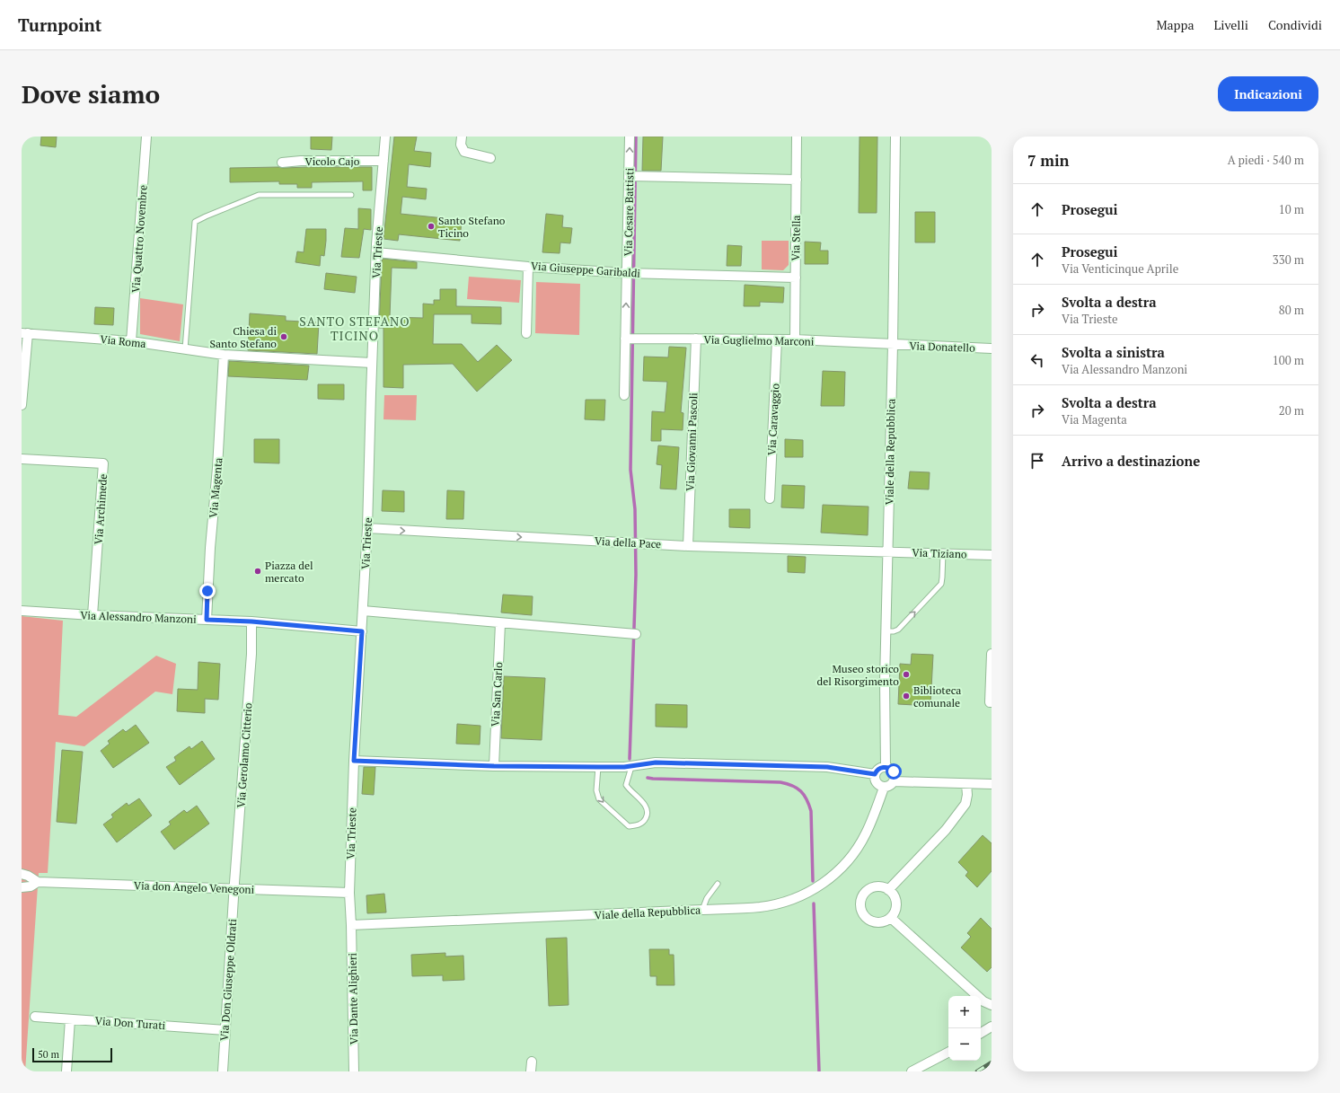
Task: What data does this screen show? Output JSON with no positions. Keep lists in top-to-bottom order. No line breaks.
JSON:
{"streets":{"street":["Vicolo Cajo","Via Cesare Battisti","Via Stella","Via Quattro Novembre","Via Trieste","Via Giuseppe Garibaldi","Via Guglielmo Marconi","Via Roma","Via Donatello","Via Caravaggio","Via Giovanni Pascoli","Viale della Repubblica","Via Magenta","Via Archimede","Via della Pace","Via Tiziano","Via Alessandro Manzoni","Via San Carlo","Via Gerolamo Citterio","Via don Angelo Venegoni","Via Don Giuseppe Oldrati","Via Dante Alighieri","Via Don Turati"]},"crossings":[["Vicolo Cajo","Via Trieste"],["Via Cesare Battisti","Via Giuseppe Garibaldi"],["Via Cesare Battisti","Via Guglielmo Marconi"],["Via Stella","Via Giuseppe Garibaldi"],["Via Stella","Via Guglielmo Marconi"],["Via Quattro Novembre","Via Roma"],["Via Trieste","Via Giuseppe Garibaldi"],["Via Trieste","Via Roma"],["Via Trieste","Viale della Repubblica"],["Via Trieste","Via della Pace"],["Via Trieste","Via Alessandro Manzoni"],["Via Trieste","Via don Angelo Venegoni"],["Via Trieste","Via Dante Alighieri"],["Via Guglielmo Marconi","Via Donatello"],["Via Guglielmo Marconi","Via Caravaggio"],["Via Guglielmo Marconi","Via Giovanni Pascoli"],["Via Guglielmo Marconi","Viale della Repubblica"],["Via Roma","Via Magenta"],["Via Donatello","Viale della Repubblica"],["Via Giovanni Pascoli","Via della Pace"],["Viale della Repubblica","Via della Pace"],["Viale della Repubblica","Via Tiziano"],["Viale della Repubblica","Via Dante Alighieri"],["Via Magenta","Via Alessandro Manzoni"],["Via Archimede","Via Alessandro Manzoni"],["Via della Pace","Via Tiziano"],["Via Alessandro Manzoni","Via Gerolamo Citterio"],["Via Gerolamo Citterio","Via don Angelo Venegoni"],["Via Gerolamo Citterio","Via Don Giuseppe Oldrati"],["Via don Angelo Venegoni","Via Don Giuseppe Oldrati"],["Via Don Giuseppe Oldrati","Via Don Turati"]],"one_way":["Via Cesare Battisti","Via della Pace"],"districts":["SANTO STEFANO TICINO"],"places":["Santo Stefano Ticino","Chiesa di Santo Stefano","Piazza del mercato","Museo storico del Risorgimento","Biblioteca comunale"],"scale_bar":"50 m","page":{"header":"Turnpoint","nav":["Mappa","Livelli","Condividi"],"buttons":"Indicazioni","title":"Dove siamo","heading":["7 min","A piedi · 540 m"],"list":[["Prosegui","10 m"],["Prosegui","Via Venticinque Aprile","330 m"],["Svolta a destra","Via Trieste","80 m"],["Svolta a sinistra","Via Alessandro Manzoni","100 m"],["Svolta a destra","Via Magenta","20 m"],"Arrivo a destinazione"],"map_buttons":["+","−"],"scale":"50 m"}}
